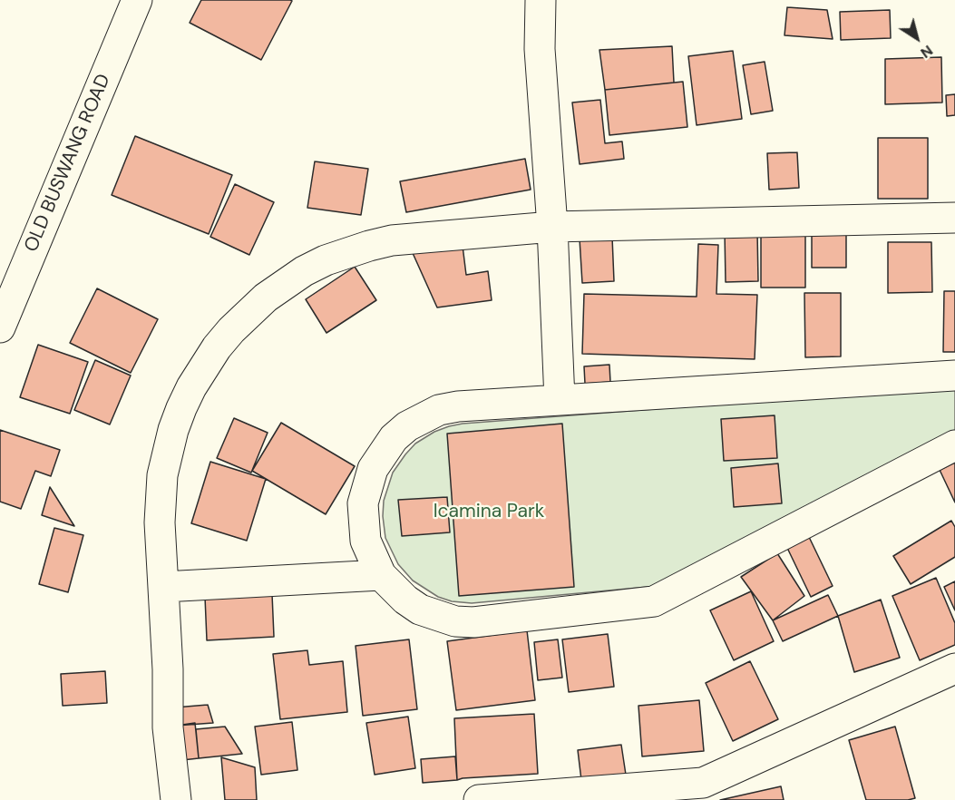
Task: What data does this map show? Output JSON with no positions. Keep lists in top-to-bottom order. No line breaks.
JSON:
{"streets":{"street":["OLD BUSWANG ROAD"]},"parks":["Icamina Park"],"north":"bottom right"}
